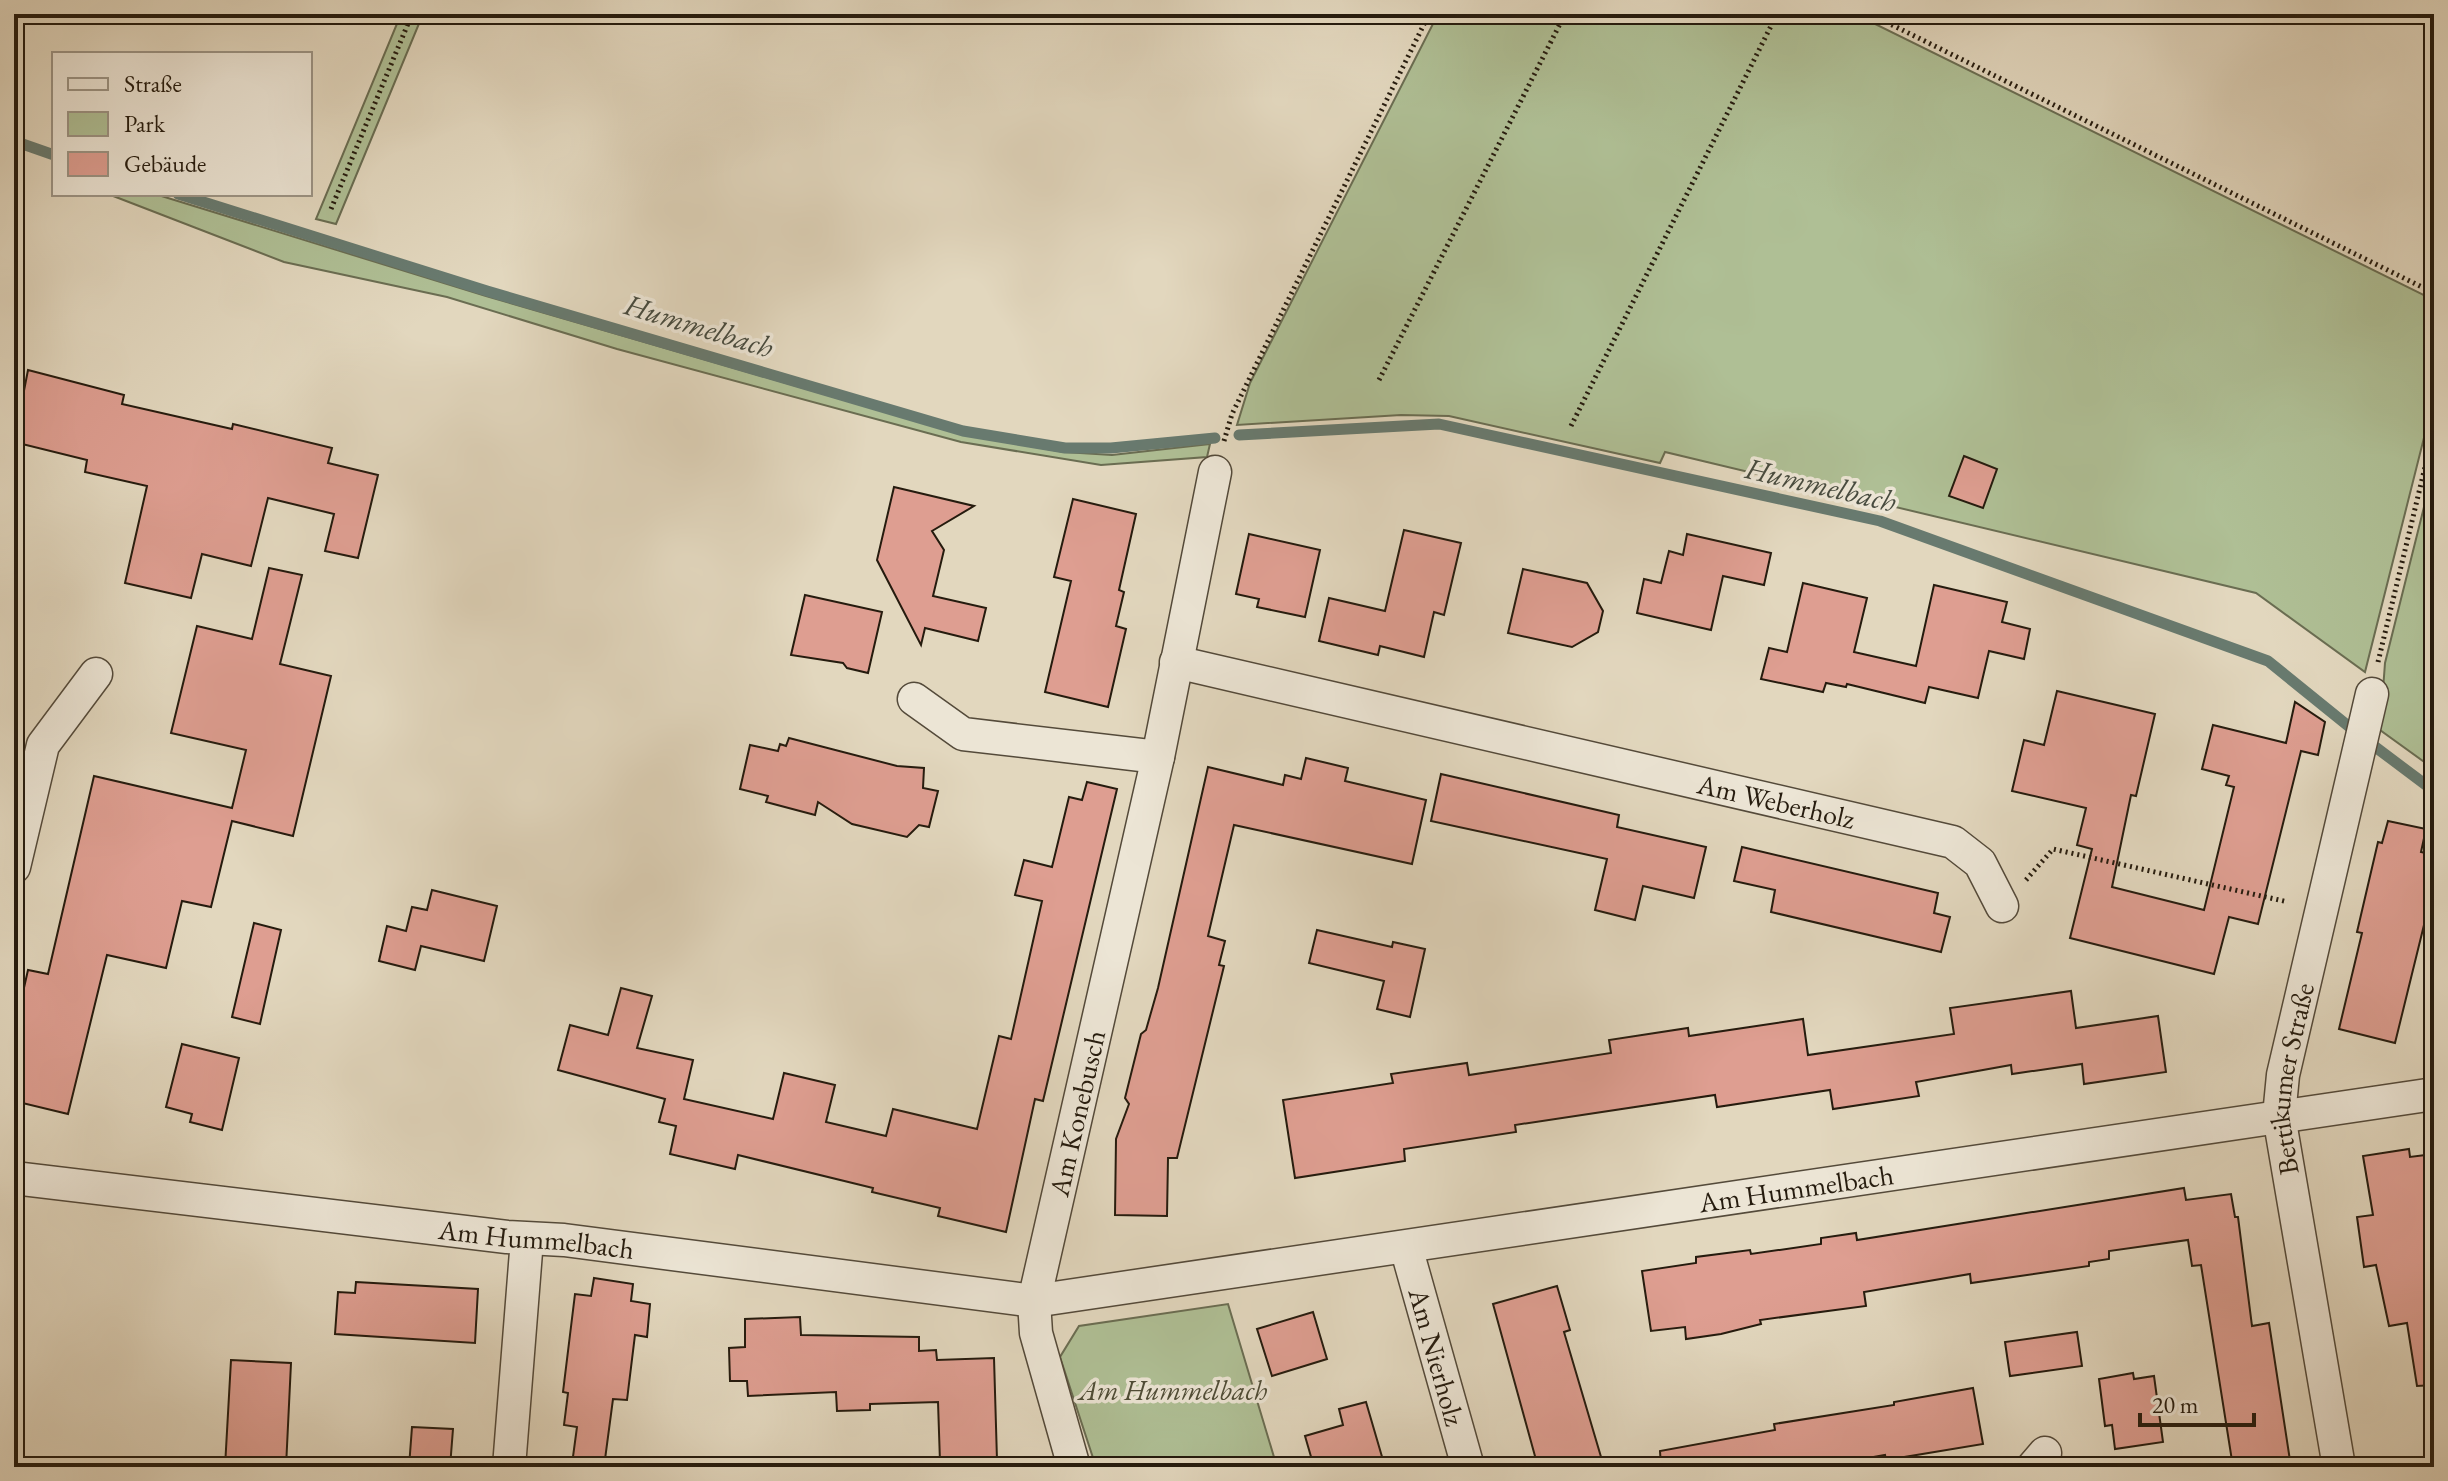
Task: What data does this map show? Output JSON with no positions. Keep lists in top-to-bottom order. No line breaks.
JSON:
{"streets":{"street":["Am Weberholz","Bettikumer Straße","Am Konebusch","Am Hummelbach","Am Nierholz"]},"crossings":[["Am Weberholz","Am Konebusch"],["Bettikumer Straße","Am Hummelbach"],["Am Konebusch","Am Hummelbach"],["Am Hummelbach","Am Nierholz"]],"water":["Hummelbach"],"parks":["Am Hummelbach"],"legend":["Straße","Park","Gebäude"],"scale_bar":"20 m"}
